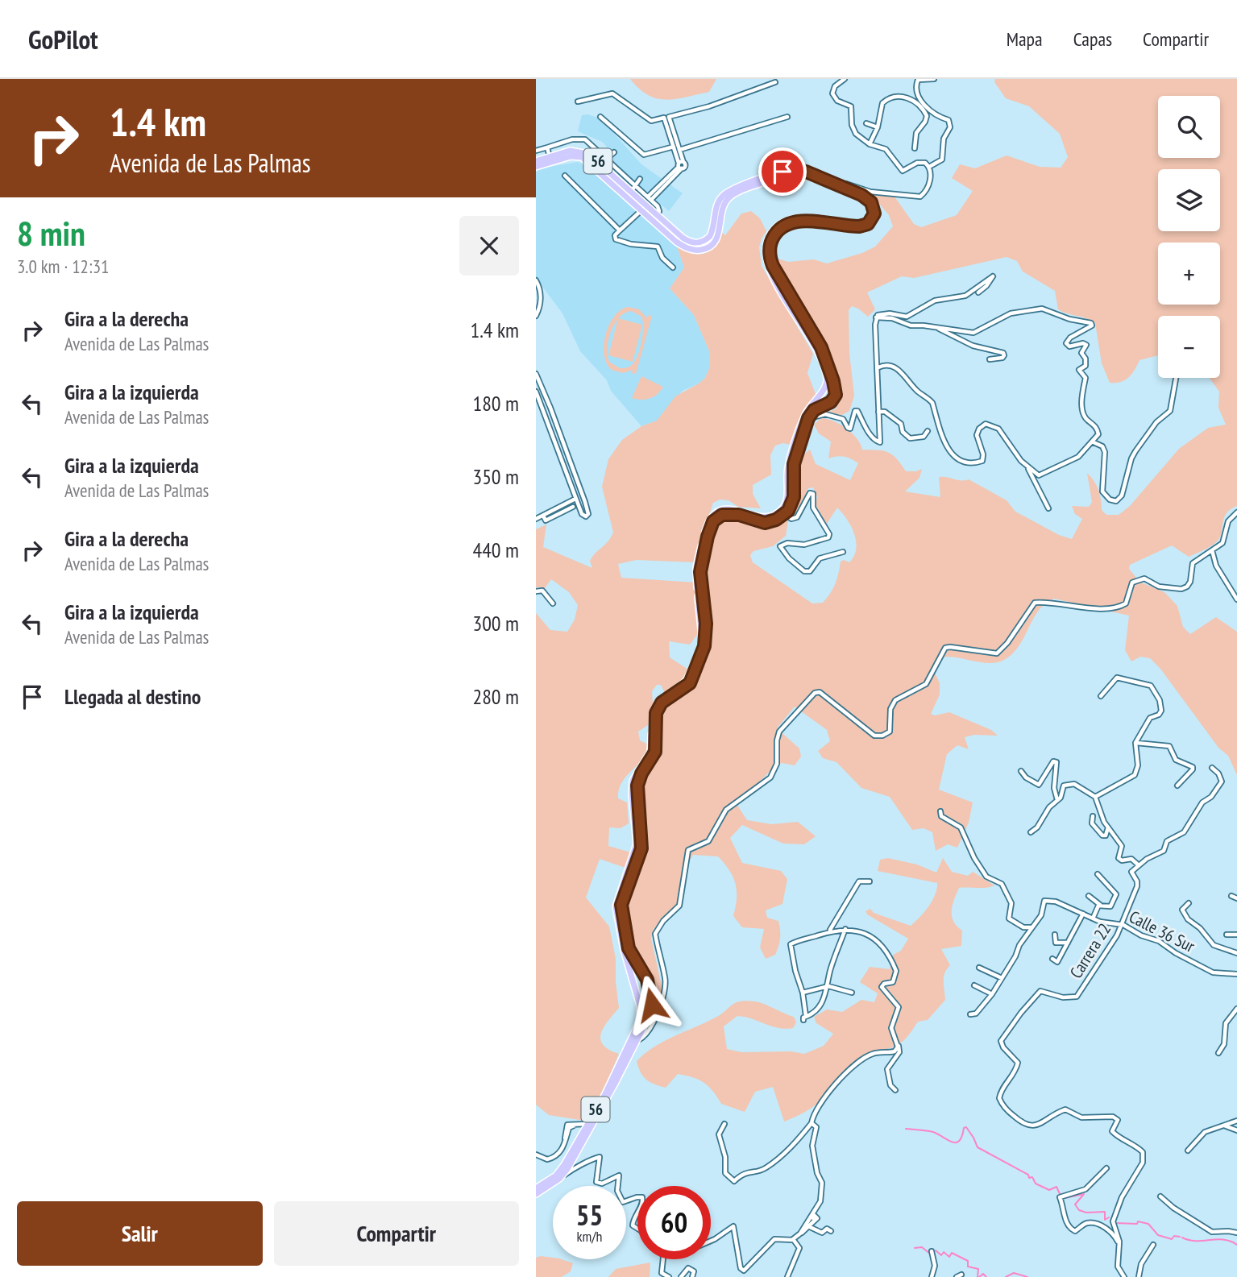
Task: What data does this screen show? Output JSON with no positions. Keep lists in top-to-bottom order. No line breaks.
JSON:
{"streets":{"main road":["56"],"street":["Calle 36 Sur","Carrera 22"]},"crossings":[["Calle 36 Sur","Carrera 22"]],"page":{"header":"GoPilot","nav":["Mapa","Capas","Compartir"],"turn":["1.4 km","Avenida de Las Palmas"],"map_buttons":["+","−"],"heading":["8 min","3.0 km · 12:31"],"list":[{"name":"Gira a la derecha","note":"Avenida de Las Palmas","value":"1.4 km"},{"name":"Gira a la izquierda","note":"Avenida de Las Palmas","value":"180 m"},{"name":"Gira a la izquierda","note":"Avenida de Las Palmas","value":"350 m"},{"name":"Gira a la derecha","note":"Avenida de Las Palmas","value":"440 m"},{"name":"Gira a la izquierda","note":"Avenida de Las Palmas","value":"300 m"},{"name":"Llegada al destino","value":"280 m"}],"speed":"55 km/h","limit":"60","buttons":["Salir","Compartir"]}}
